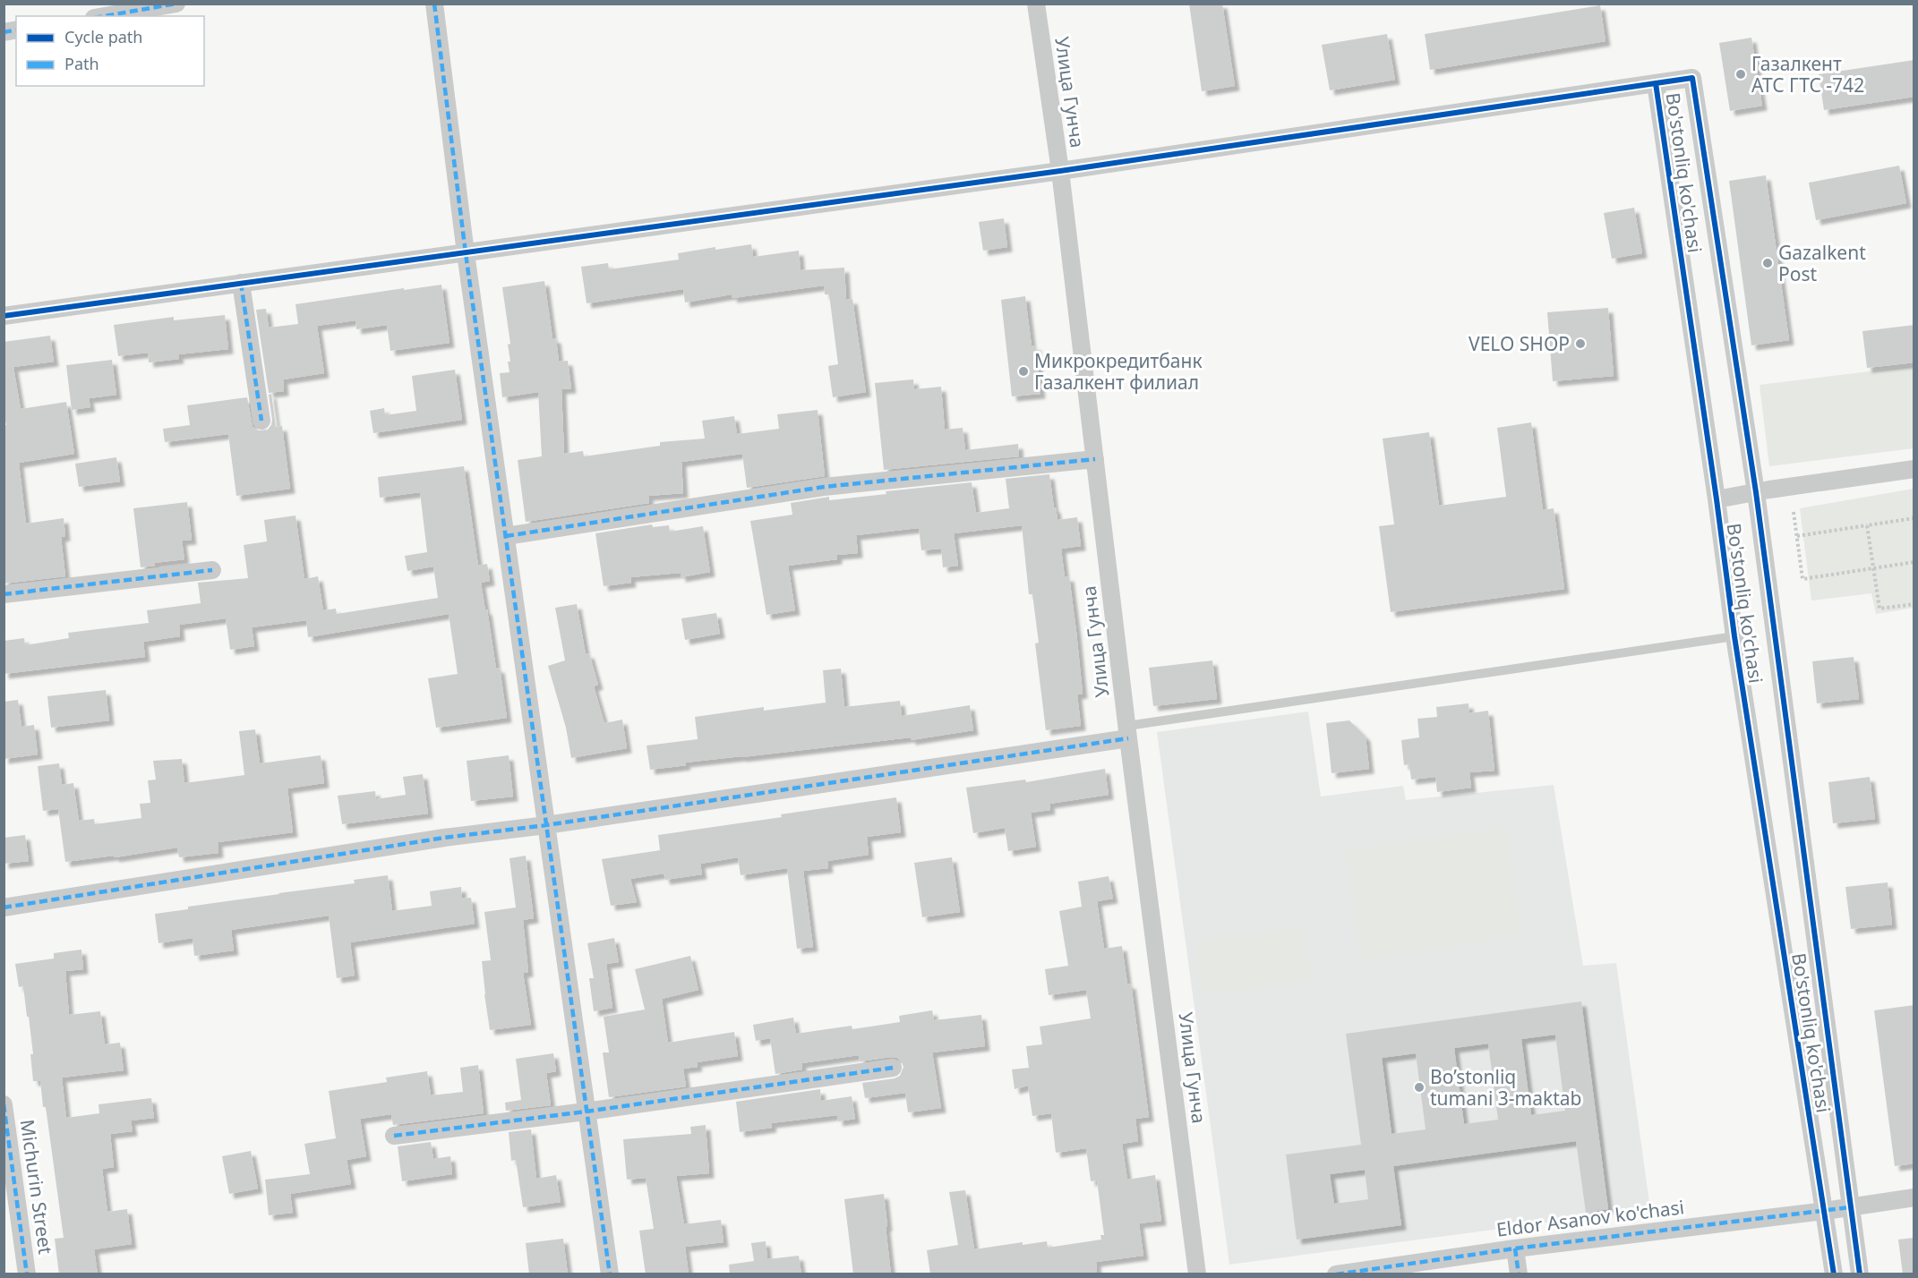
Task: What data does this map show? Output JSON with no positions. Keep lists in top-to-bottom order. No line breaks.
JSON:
{"streets":{"street":["Улица Гунча","Bo'stonliq ko'chasi","Michurin Street","Eldor Asanov ko'chasi"]},"crossings":[["Bo'stonliq ko'chasi","Eldor Asanov ko'chasi"]],"places":["Газалкент АТС ГТС -742","Gazalkent Post","VELO SHOP","Микрокредитбанк Газалкент филиал","Bo’stonliq tumani 3-maktab"],"legend":["Cycle path","Path"]}
